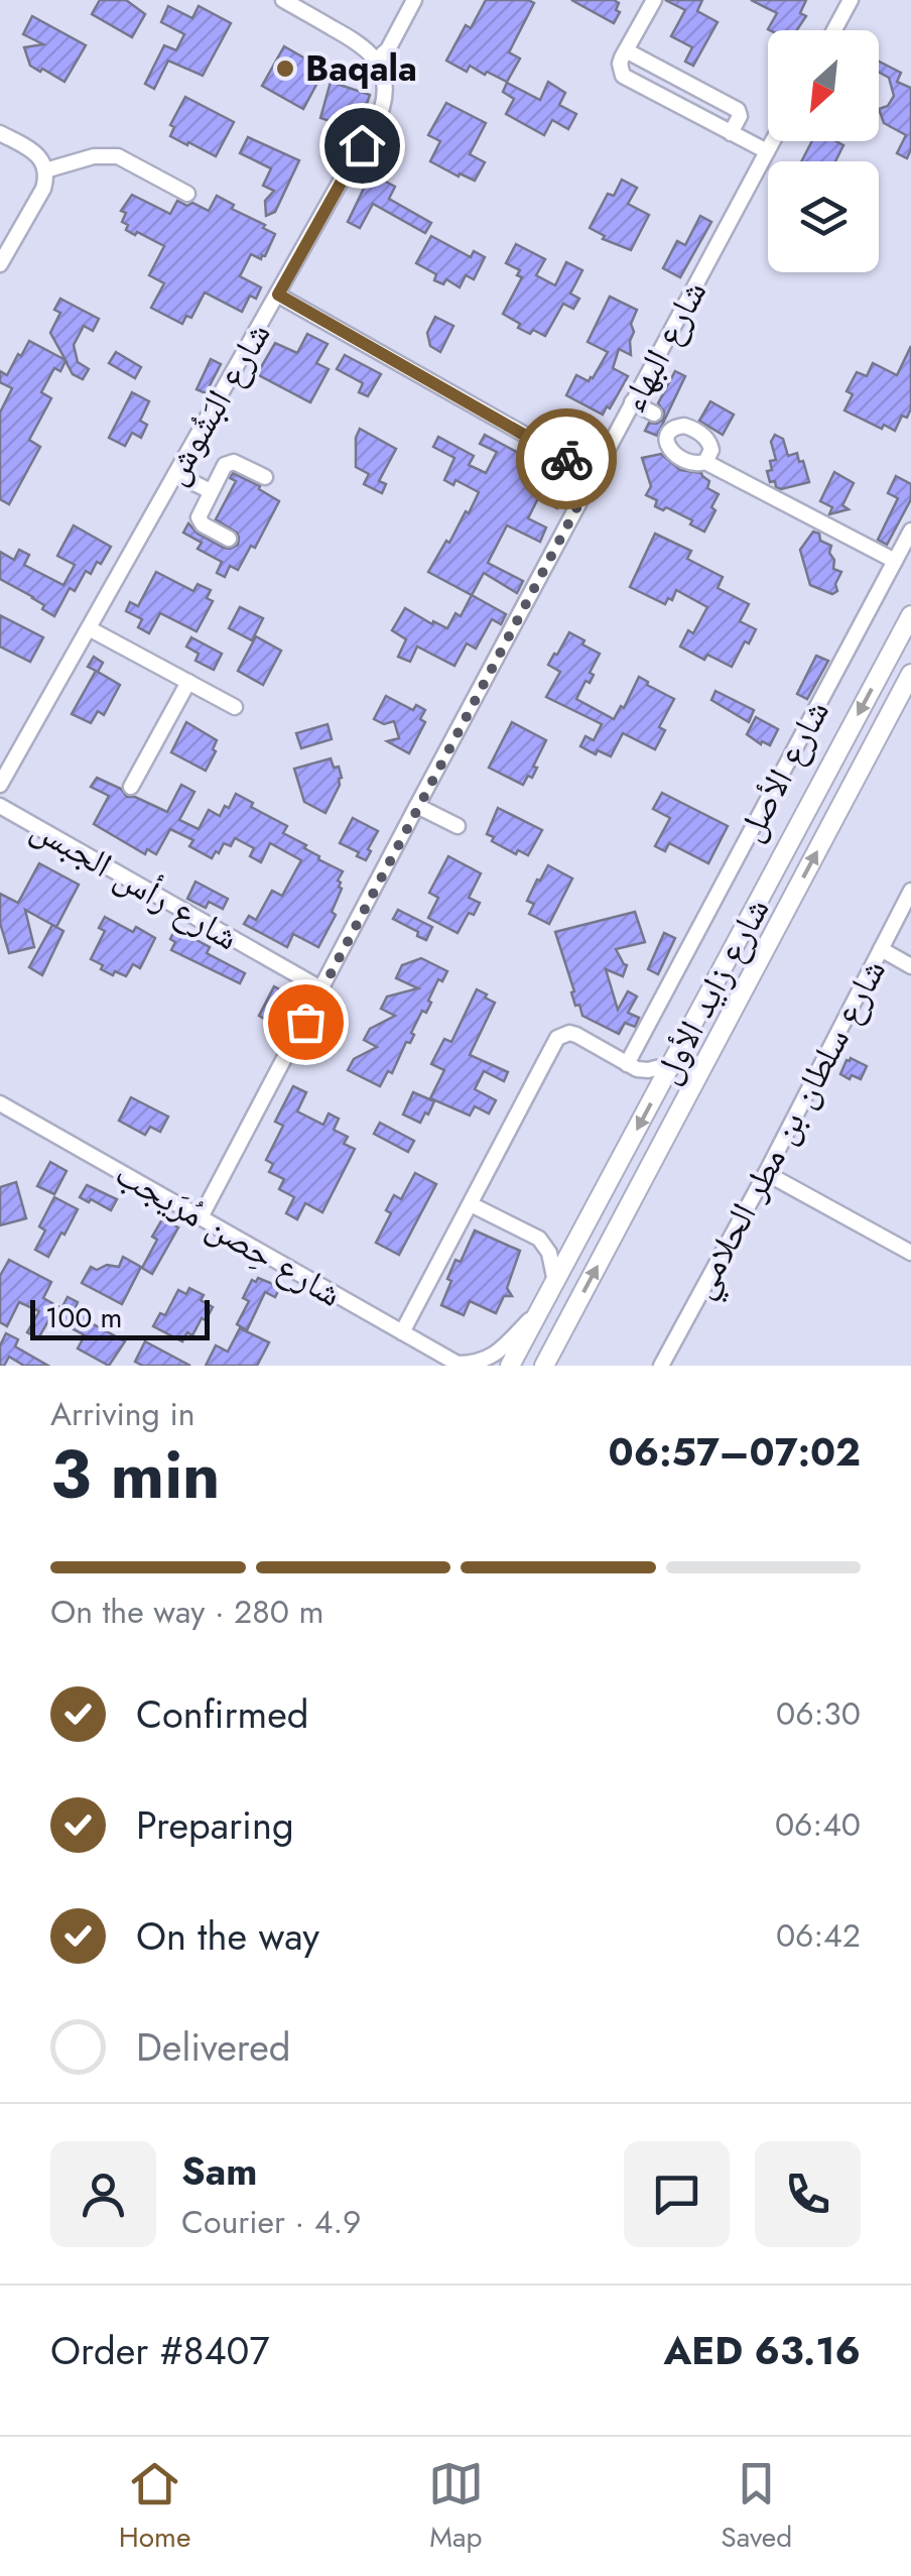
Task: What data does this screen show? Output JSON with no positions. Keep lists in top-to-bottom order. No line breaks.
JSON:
{"streets":{"main road":["شارع زايد الأول"],"street":["شارع البهاء","شارع البَشُوش","شارع الأصل","شارع رأس الجبس","شارع سلطان بن مطر الحلامي","شارع حِصن مُرَيجب"]},"crossings":[["شارع البهاء","شارع رأس الجبس"],["شارع البهاء","شارع حِصن مُرَيجب"],["شارع زايد الأول","شارع حِصن مُرَيجب"]],"places":["Baqala"],"scale_bar":"100 m","north":"bottom left","page":{"scale":"100 m","heading":["3 min","Arriving in","06:57–07:02"],"panel":["Sam","Courier · 4.9","Order #8407","AED 63.16"],"bar":"On the way · 280 m","list":[["Confirmed","06:30"],["Preparing","06:40"],["On the way","06:42"],"Delivered"],"tabs":["Home","Map","Saved"]}}
